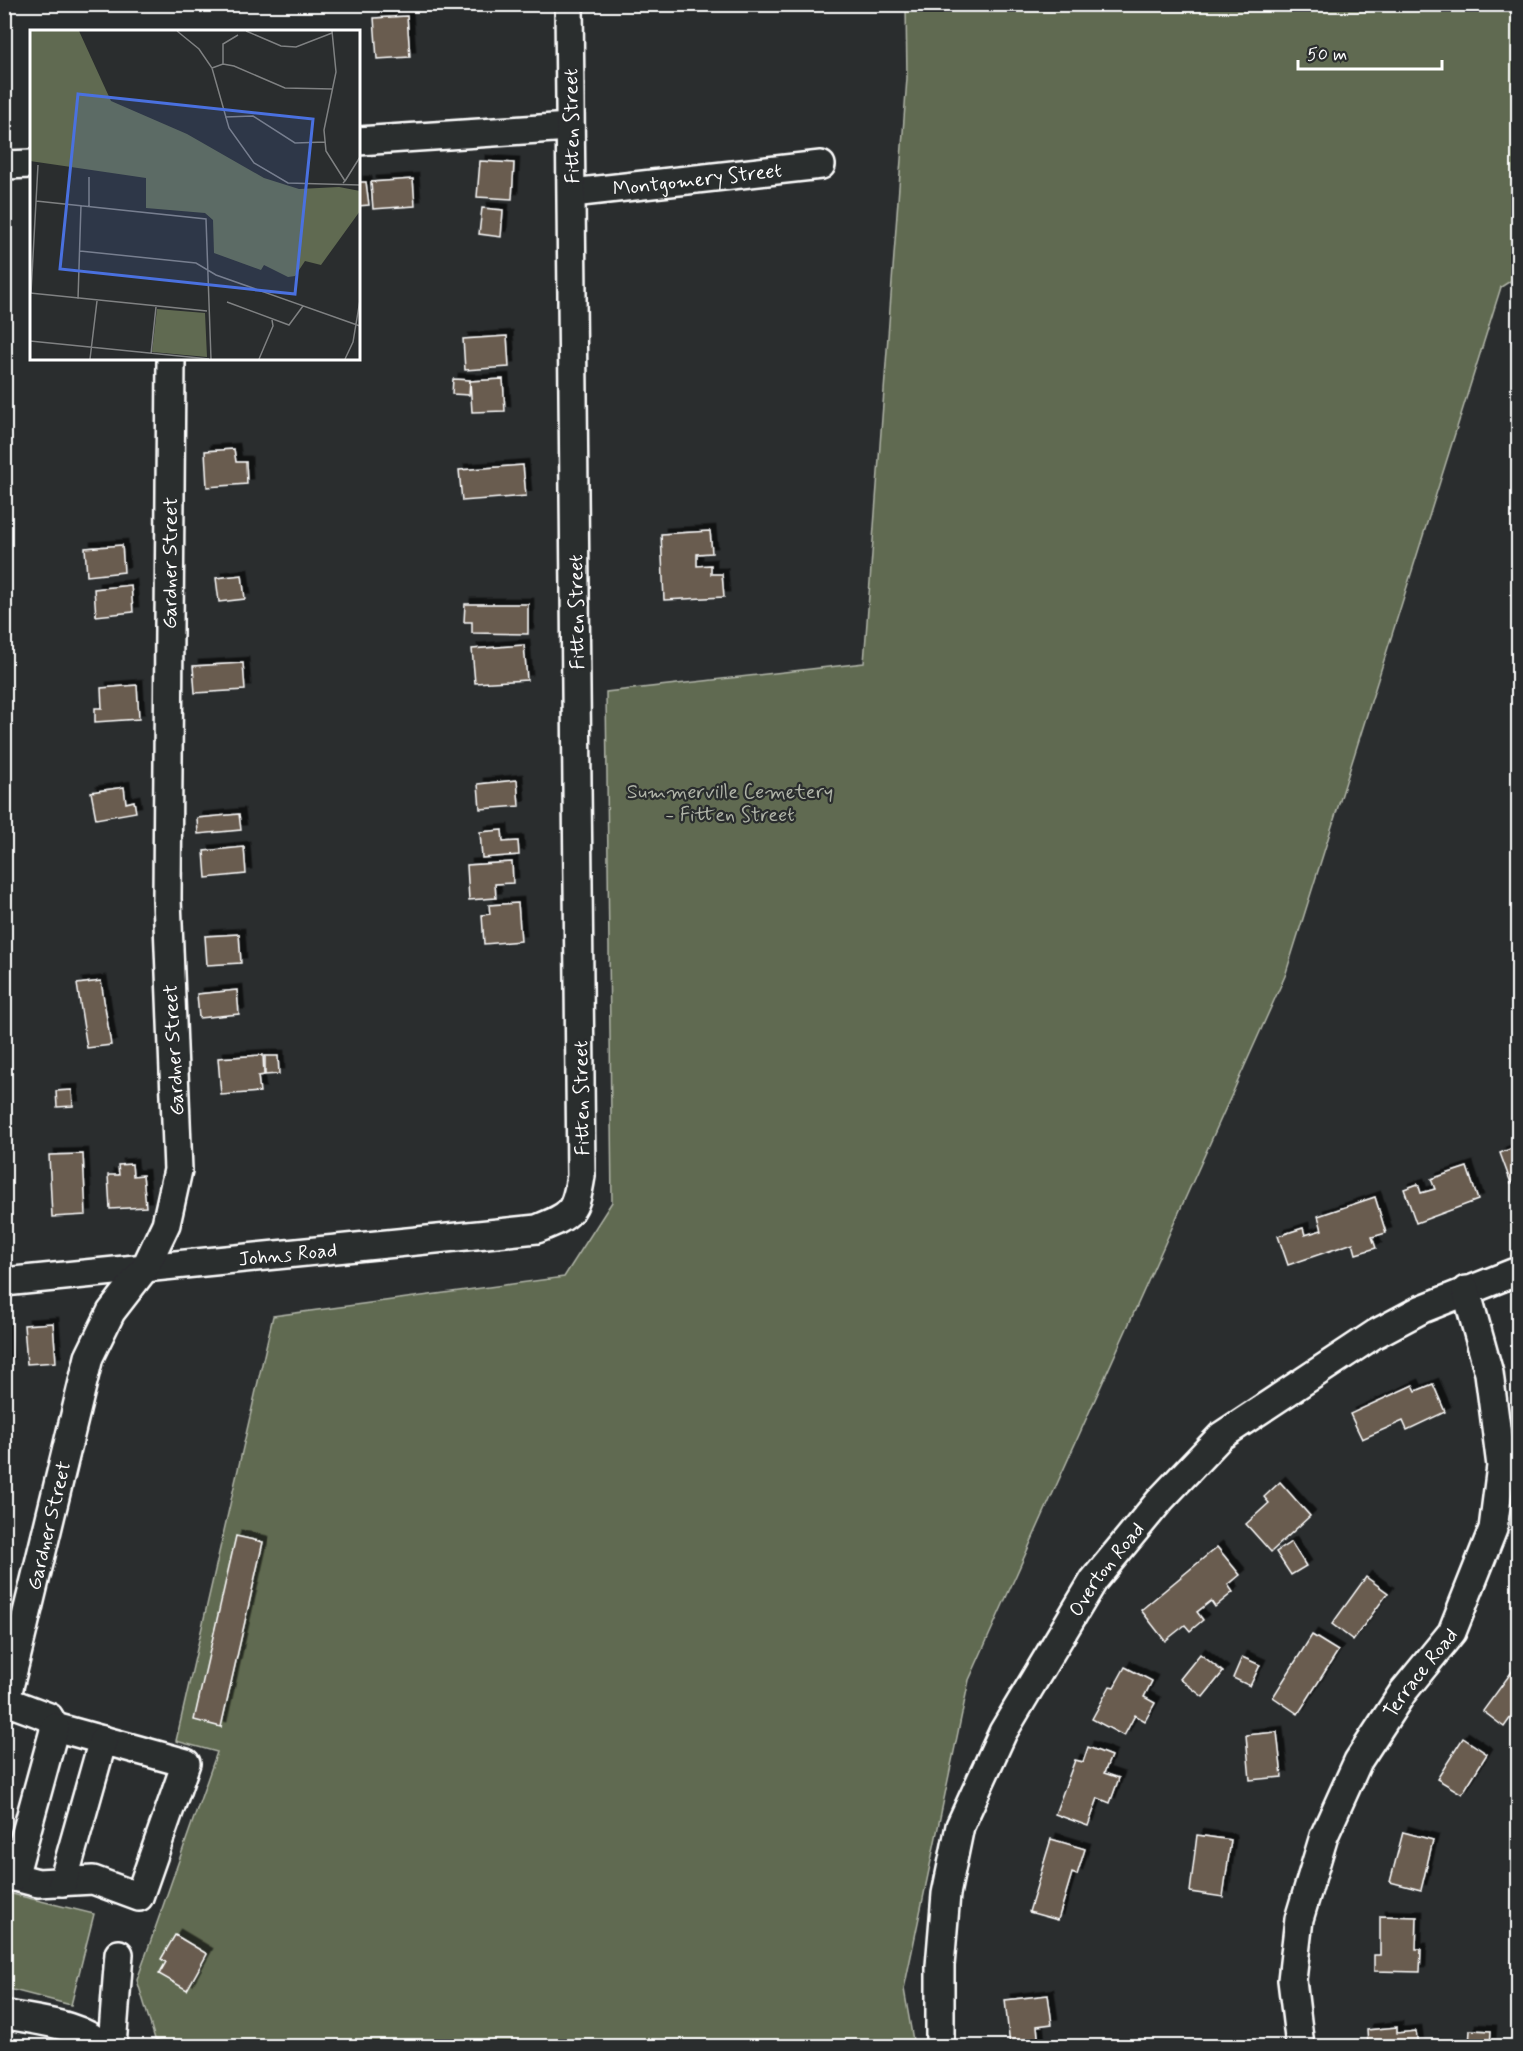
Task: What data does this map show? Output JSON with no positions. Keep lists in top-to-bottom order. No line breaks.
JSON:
{"streets":{"street":["Fitten Street","Montgomery Street","Gardner Street","Johns Road","Overton Road","Terrace Road"]},"crossings":[["Fitten Street","Montgomery Street"],["Fitten Street","Johns Road"],["Gardner Street","Johns Road"],["Overton Road","Terrace Road"]],"parks":["Summerville Cemetery - Fitten Street"],"scale_bar":"50 m"}
